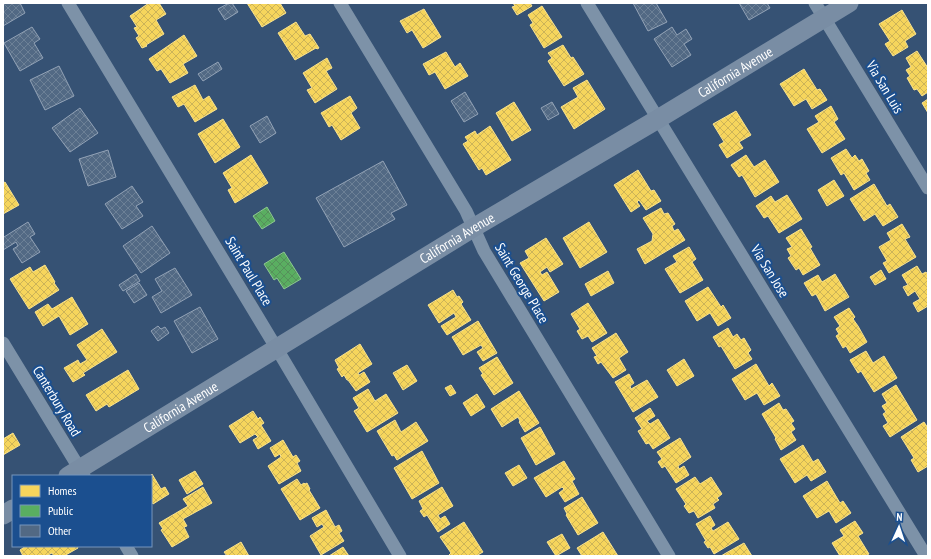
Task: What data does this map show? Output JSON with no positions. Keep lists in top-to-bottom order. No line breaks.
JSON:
{"streets":{"main road":["California Avenue"],"street":["Via San Luis","Saint Paul Place","Via San Jose","Saint George Place","Canterbury Road"]},"crossings":[["California Avenue","Via San Luis"],["California Avenue","Saint Paul Place"],["California Avenue","Via San Jose"],["California Avenue","Saint George Place"],["California Avenue","Canterbury Road"]],"legend":["Homes","Public","Other"],"north":"top"}
